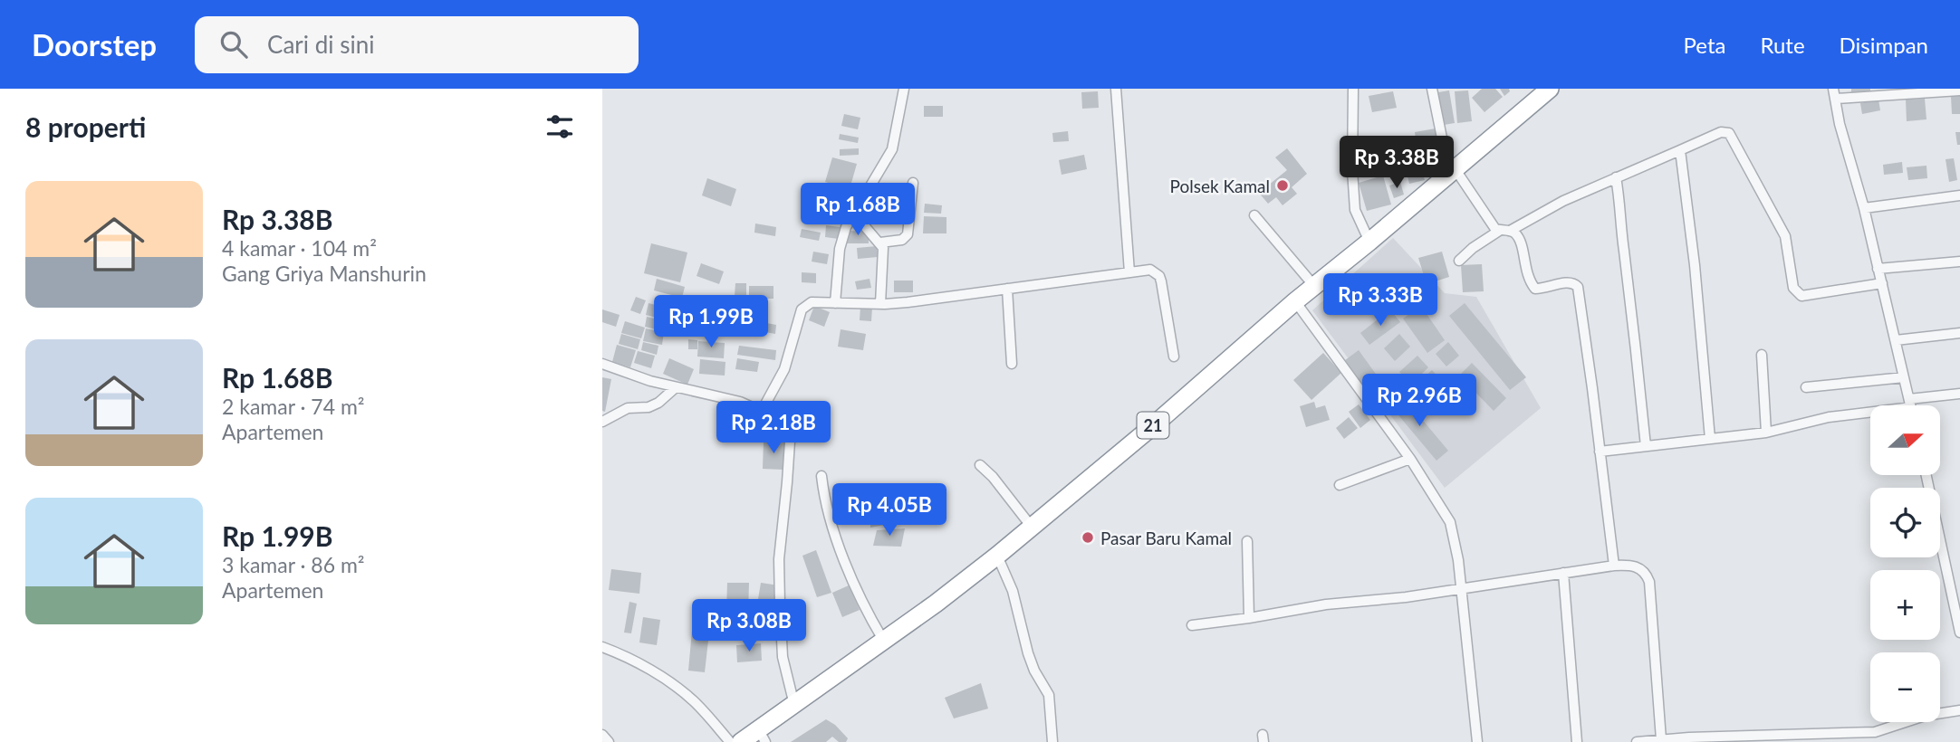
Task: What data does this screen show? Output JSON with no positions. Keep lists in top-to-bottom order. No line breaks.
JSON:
{"streets":{"highway":["21"]},"places":["Polsek Kamal","Pasar Baru Kamal"],"north":"right","page":{"header":"Doorstep","search":"Cari di sini","nav":["Peta","Rute","Disimpan"],"heading":"8 properti","price":["Rp 3.38B","Rp 1.68B","Rp 3.33B","Rp 1.99B","Rp 2.96B","Rp 2.18B","Rp 4.05B","Rp 3.08B"],"list":[{"name":"Rp 3.38B","note":"4 kamar · 104 m² · Gang Griya Manshurin"},{"name":"Rp 1.68B","note":"2 kamar · 74 m² · Apartemen"},{"name":"Rp 1.99B","note":"3 kamar · 86 m² · Apartemen"}],"map_buttons":["+","−"]}}
